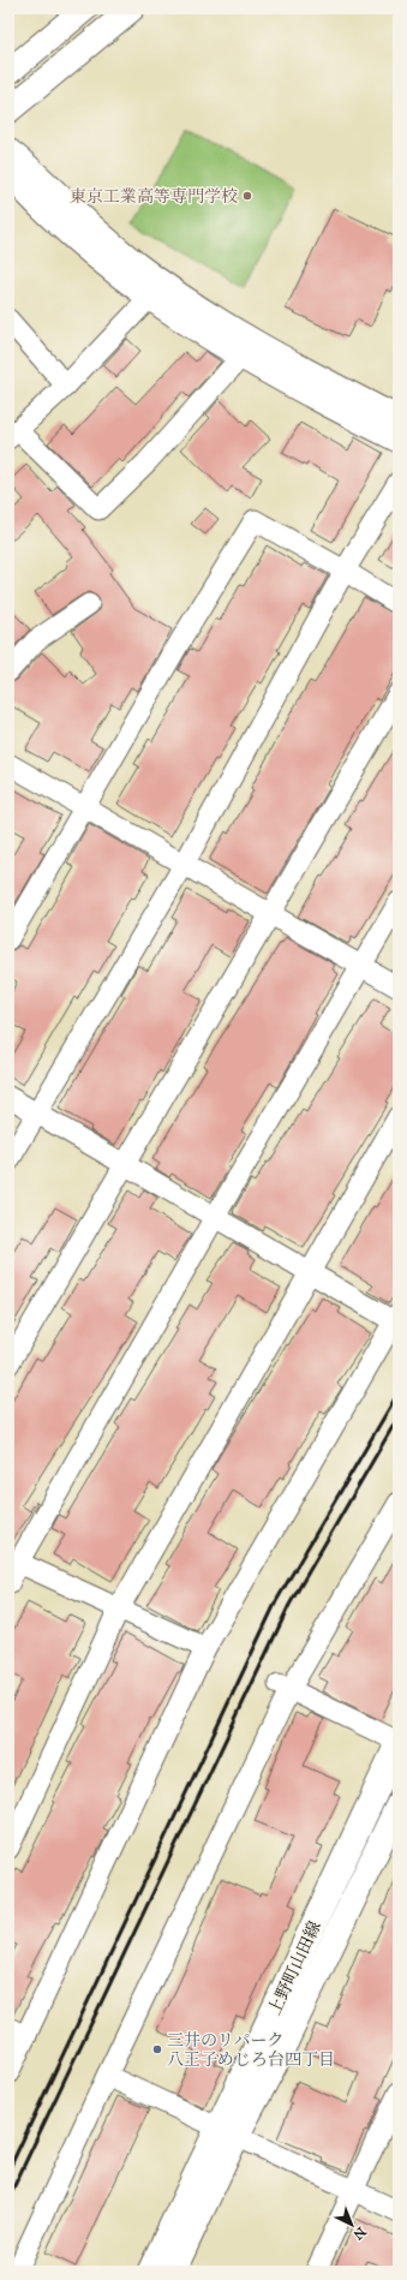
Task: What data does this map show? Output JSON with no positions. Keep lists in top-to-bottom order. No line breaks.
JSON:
{"streets":{"street":["上野町山田線"]},"places":["東京工業高等専門学校","三井のリパーク 八王子めじろ台四丁目"],"north":"bottom right"}
